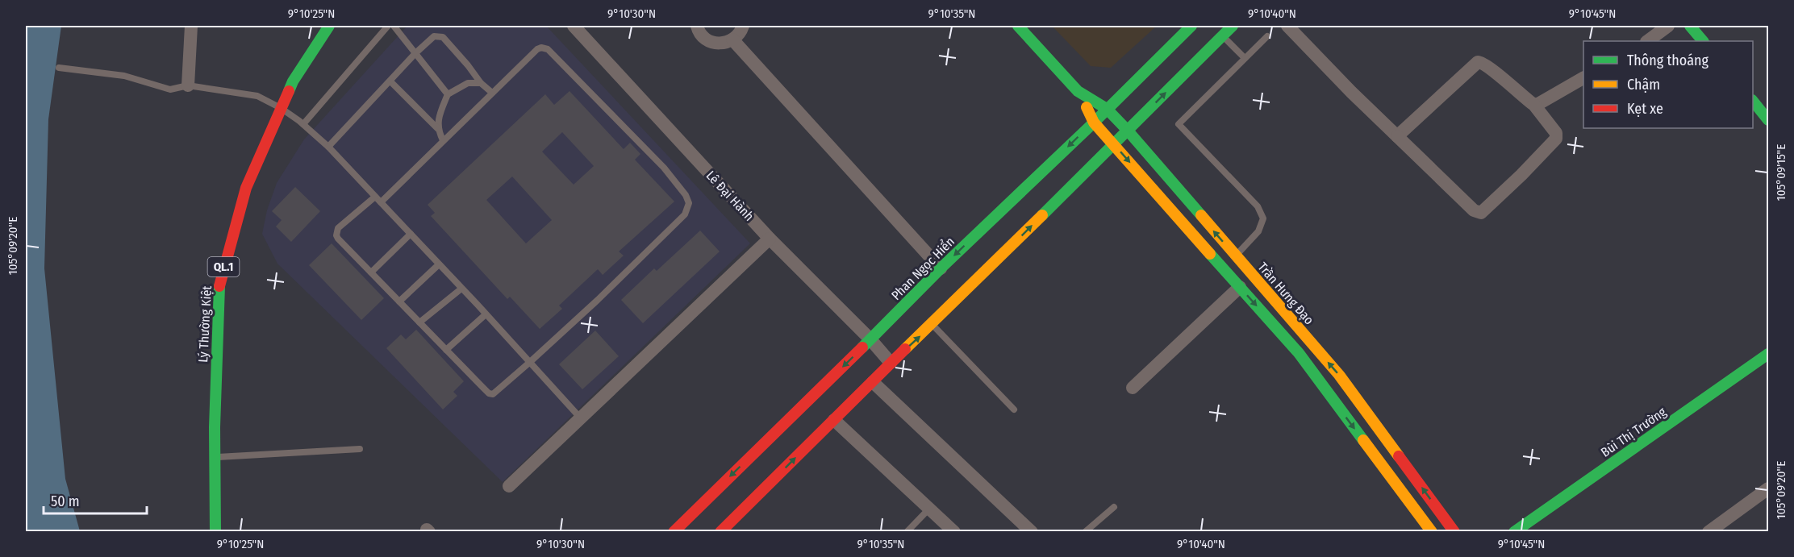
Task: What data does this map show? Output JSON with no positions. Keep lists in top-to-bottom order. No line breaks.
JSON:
{"streets":{"main road":["QL.1","Phan Ngọc Hiển","Trần Hưng Đạo","Lý Thường Kiệt","Bùi Thị Trường"],"street":["Lê Đại Hành"]},"crossings":[["Lê Đại Hành","Phan Ngọc Hiển"],["Phan Ngọc Hiển","Trần Hưng Đạo"]],"legend":["Thông thoáng","Chậm","Kẹt xe"],"scale_bar":"50 m","coordinates":["9°10'25\"N","9°10'30\"N","9°10'35\"N","9°10'40\"N","9°10'45\"N","105°09'15\"E","105°09'20\"E"]}
